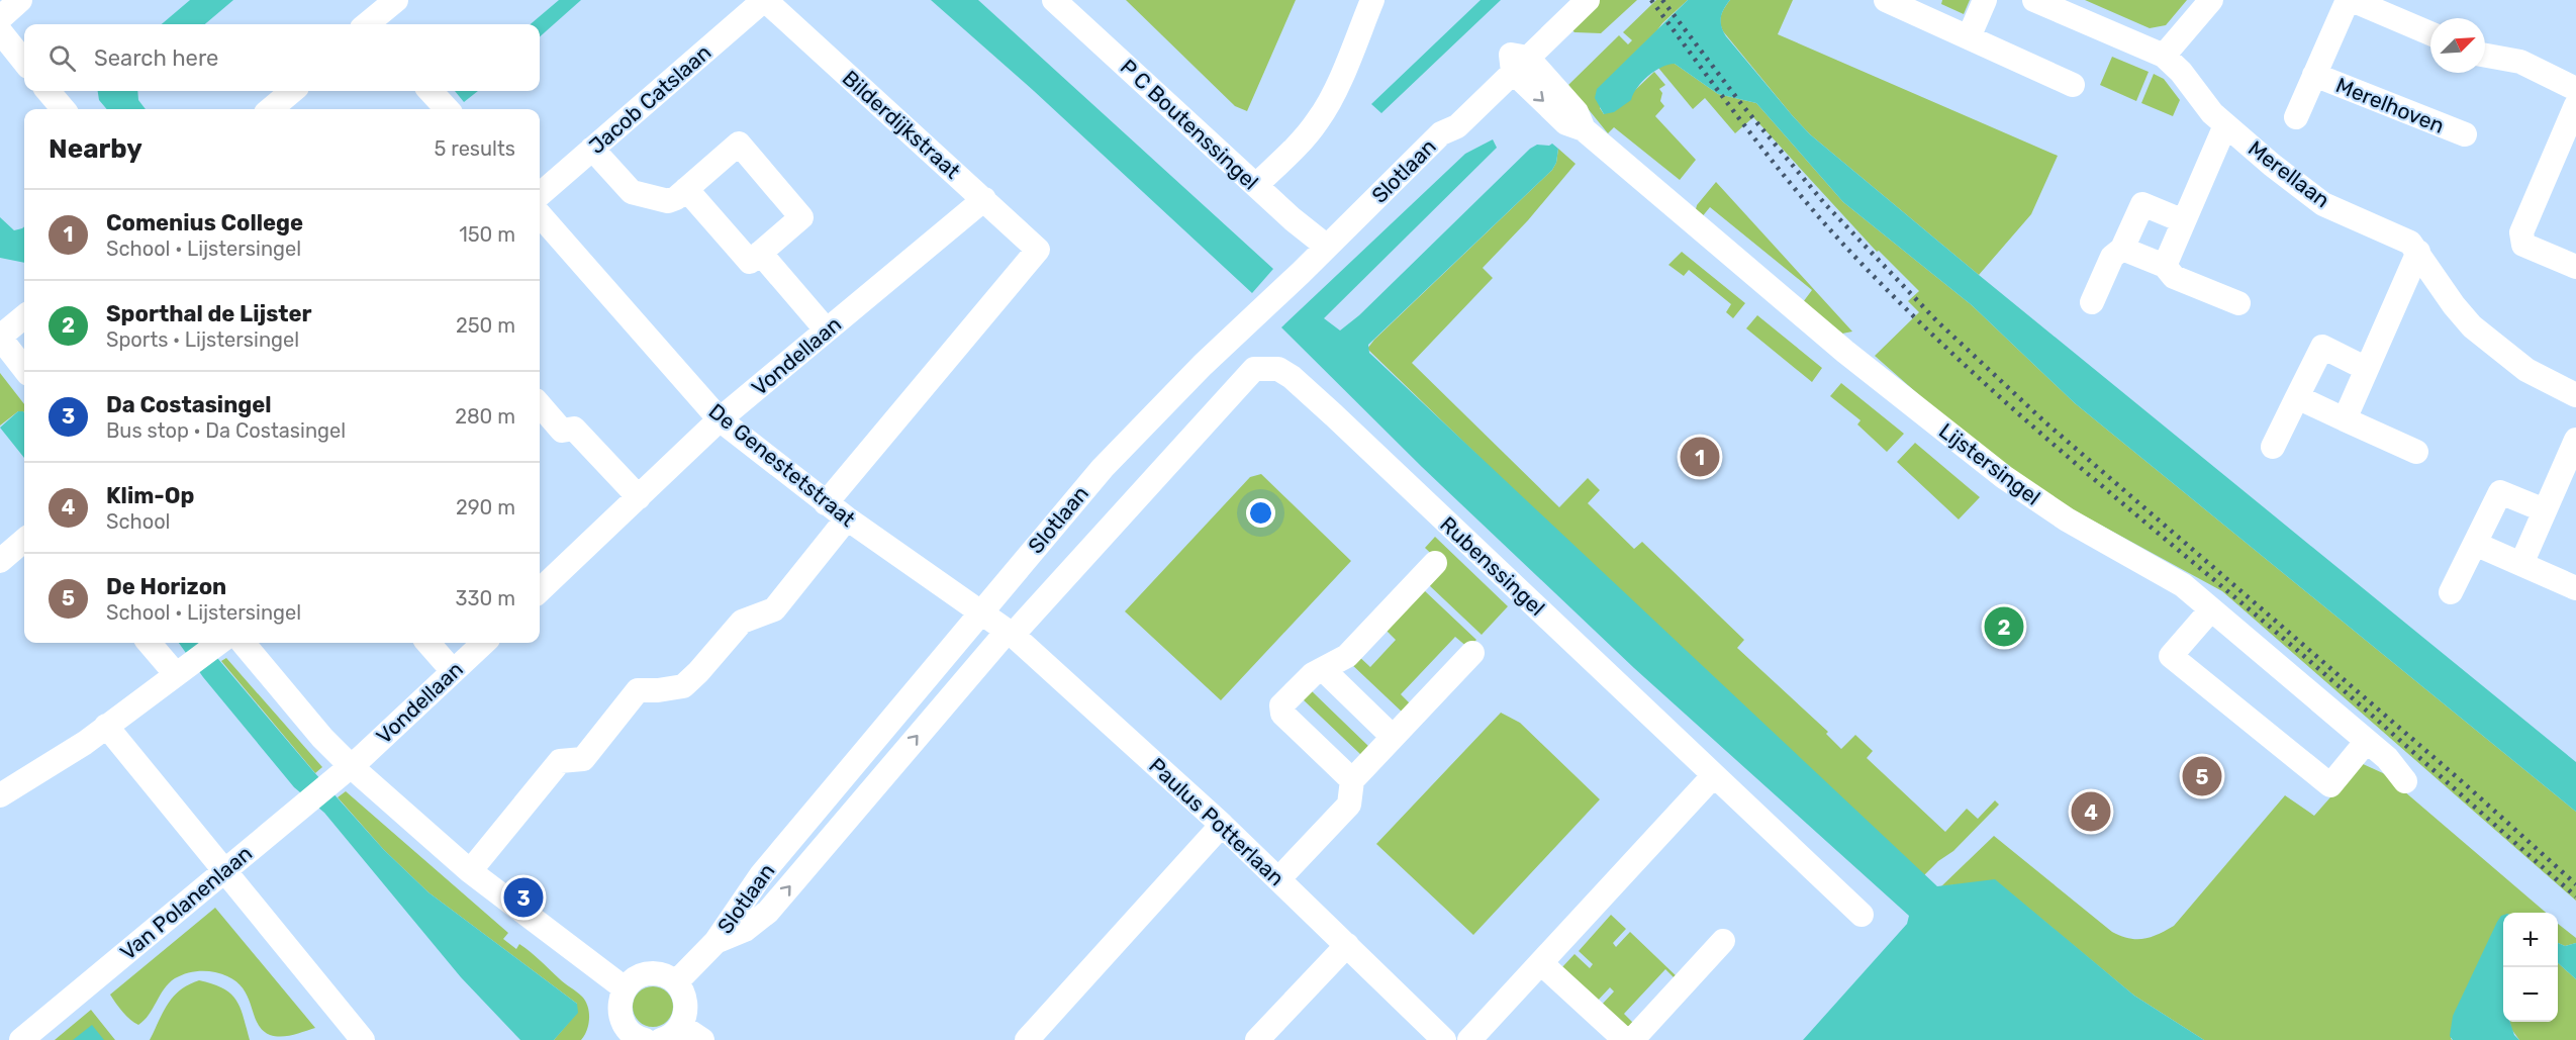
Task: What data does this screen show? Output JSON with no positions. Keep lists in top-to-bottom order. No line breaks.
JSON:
{"streets":{"street":["Jacob Catslaan","Merelhoven","Bilderdijkstraat","P C Boutenssingel","Slotlaan","Merellaan","Vondellaan","Lijstersingel","De Genestetstraat","Rubenssingel","Paulus Potterlaan","Van Polanenlaan"]},"crossings":[["Jacob Catslaan","Bilderdijkstraat"],["Bilderdijkstraat","Vondellaan"],["Bilderdijkstraat","De Genestetstraat"],["P C Boutenssingel","Slotlaan"],["Slotlaan","Lijstersingel"],["Slotlaan","De Genestetstraat"],["Slotlaan","Rubenssingel"],["Slotlaan","Paulus Potterlaan"],["Vondellaan","De Genestetstraat"],["Vondellaan","Van Polanenlaan"],["De Genestetstraat","Paulus Potterlaan"]],"north":"top right","page":{"search":"Search here","heading":["Nearby","5 results"],"list":[{"mark":"1","name":"Comenius College","note":"School · Lijstersingel","value":"150 m"},{"mark":"2","name":"Sporthal de Lijster","note":"Sports · Lijstersingel","value":"250 m"},{"mark":"3","name":"Da Costasingel","note":"Bus stop · Da Costasingel","value":"280 m"},{"mark":"4","name":"Klim-Op","note":"School","value":"290 m"},{"mark":"5","name":"De Horizon","note":"School · Lijstersingel","value":"330 m"}],"pins":["1","2","5","4","3"],"map_buttons":["+","−"]}}
